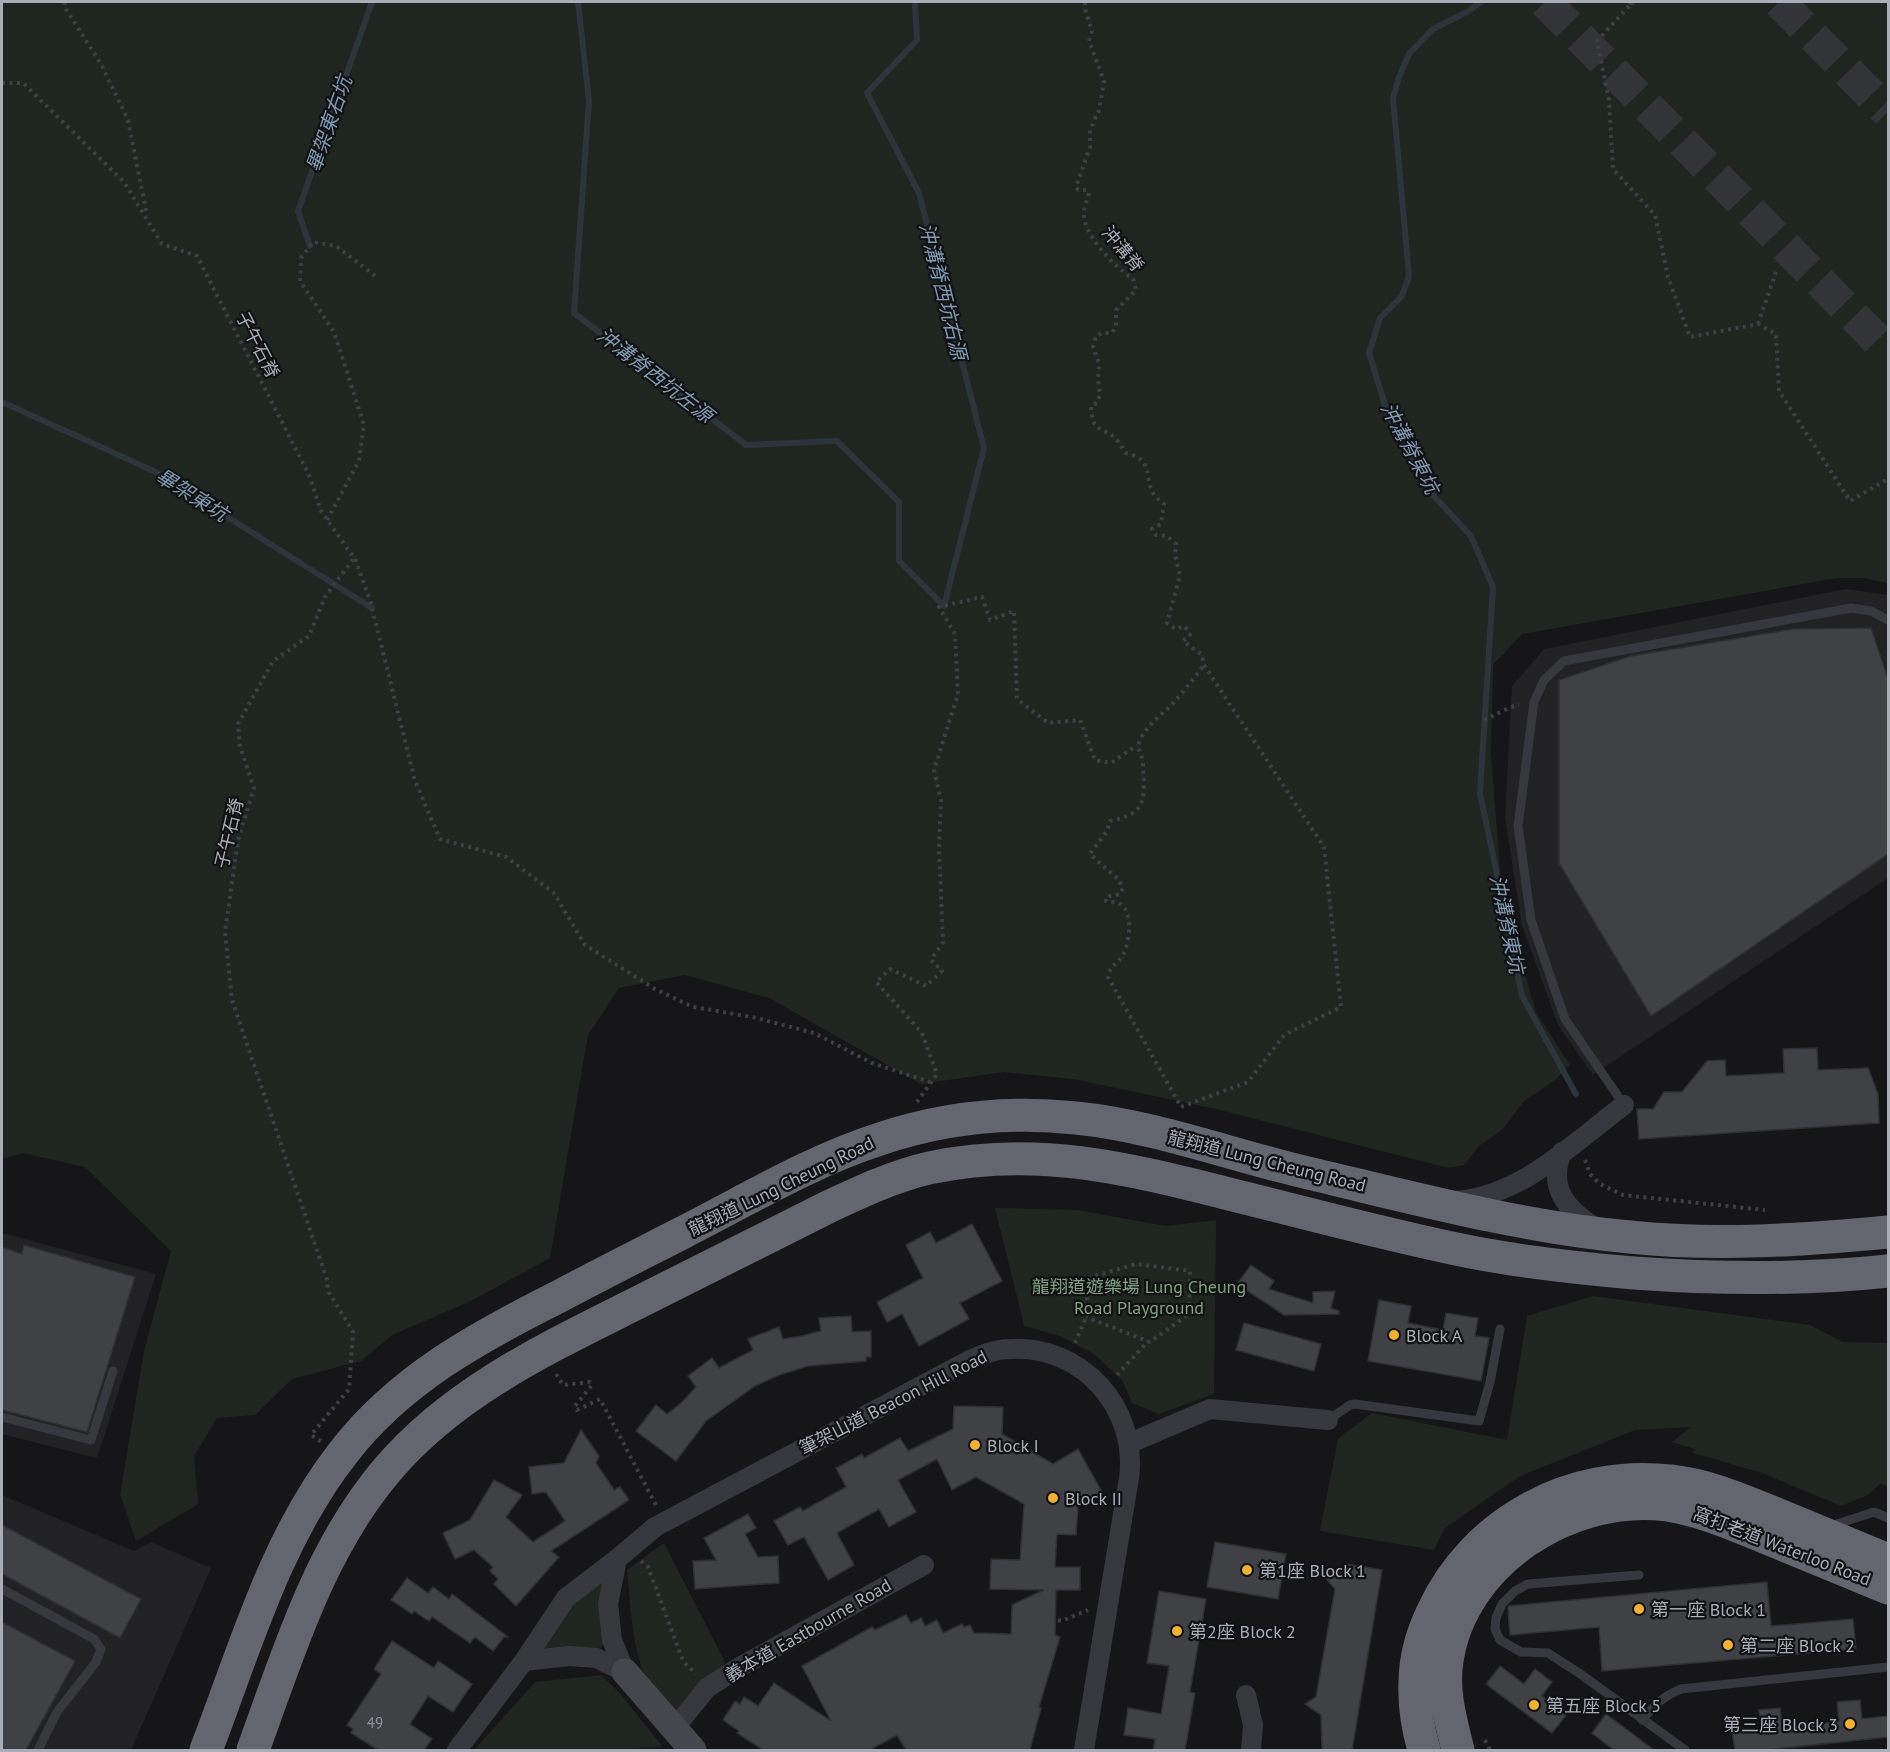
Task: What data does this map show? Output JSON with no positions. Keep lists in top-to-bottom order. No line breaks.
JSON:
{"streets":{"highway":["龍翔道 Lung Cheung Road","窩打老道 Waterloo Road"],"street":["筆架山道 Beacon Hill Road","義本道 Eastbourne Road"],"path":["沖溝脊","子午石脊"]},"water":["畢架東右坑","沖溝脊西坑右源","沖溝脊西坑左源","沖溝脊東坑","畢架東坑"],"parks":["龍翔道遊樂場 Lung Cheung Road Playground"],"places":["Block A","Block I","Block II","第1座 Block 1","第一座 Block 1","第2座 Block 2","第二座 Block 2","第五座 Block 5","第三座 Block 3"],"house_numbers":["49"]}
